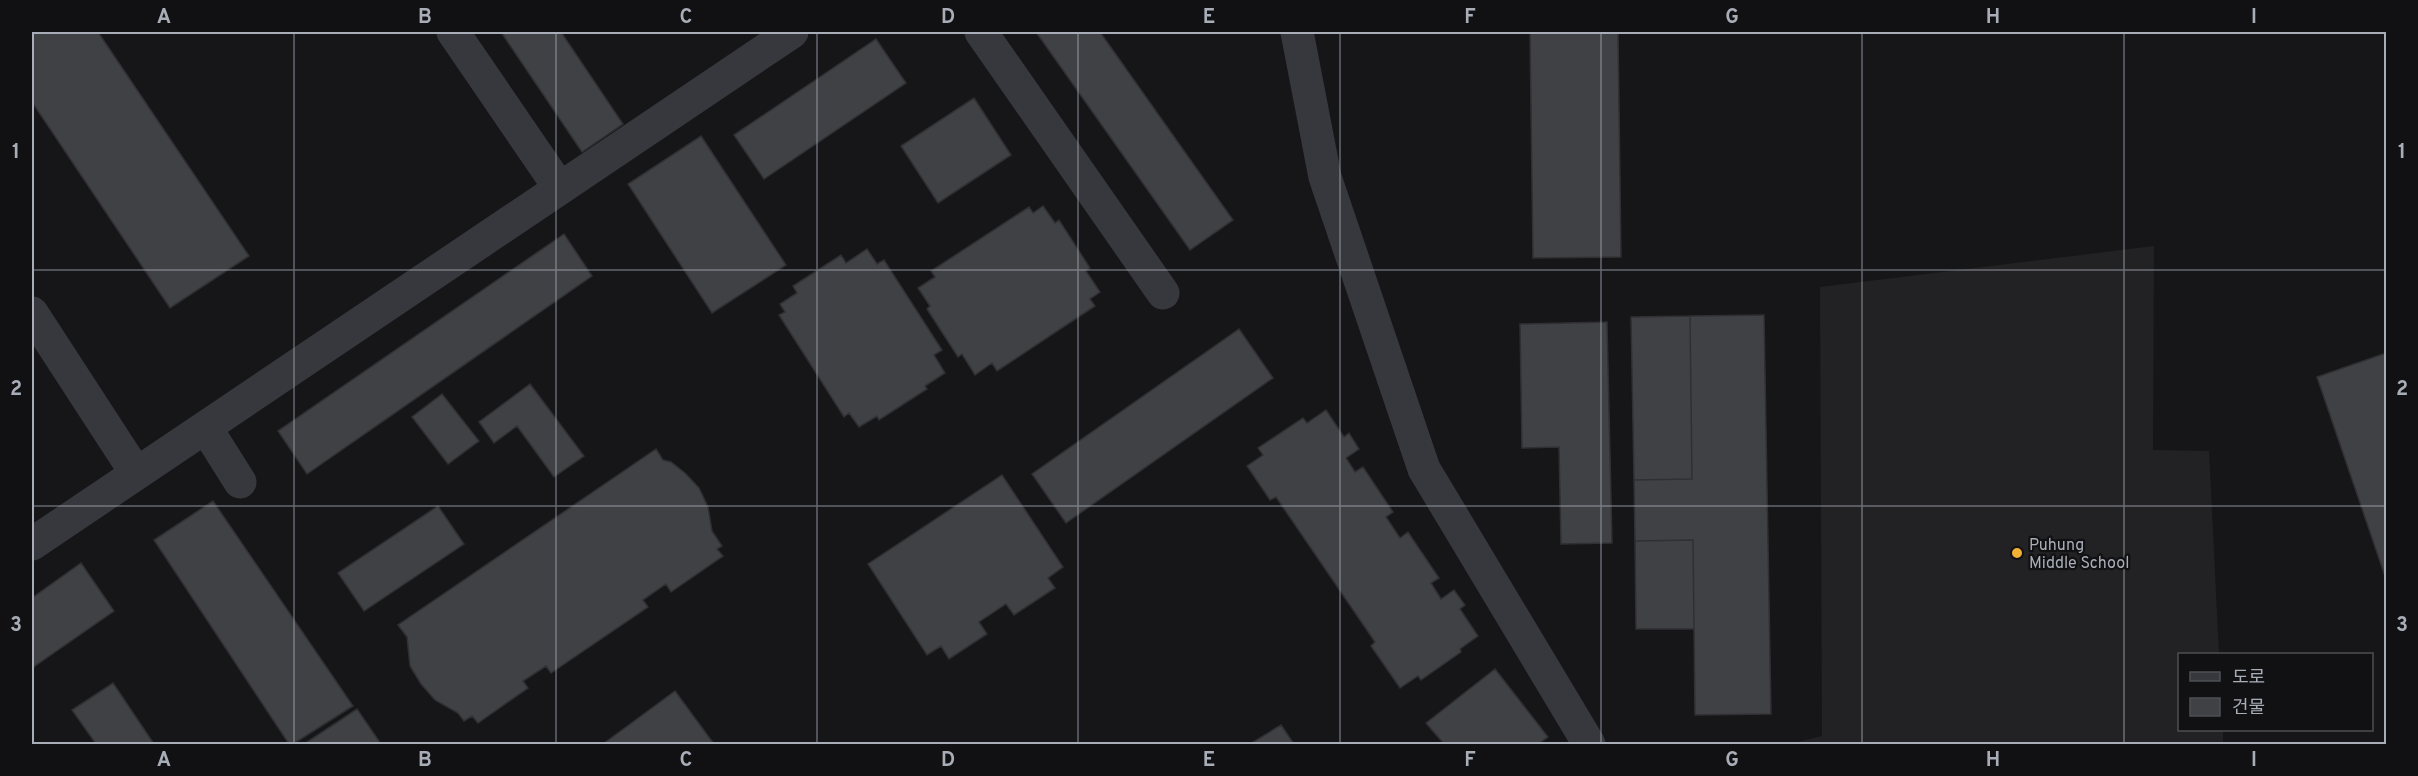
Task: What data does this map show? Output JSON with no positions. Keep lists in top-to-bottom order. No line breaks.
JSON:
{"places":["Puhung Middle School"],"legend":["도로","건물"],"grid":{"columns":["A","B","C","D","E","F","G","H","I"],"rows":["1","2","3"]}}
